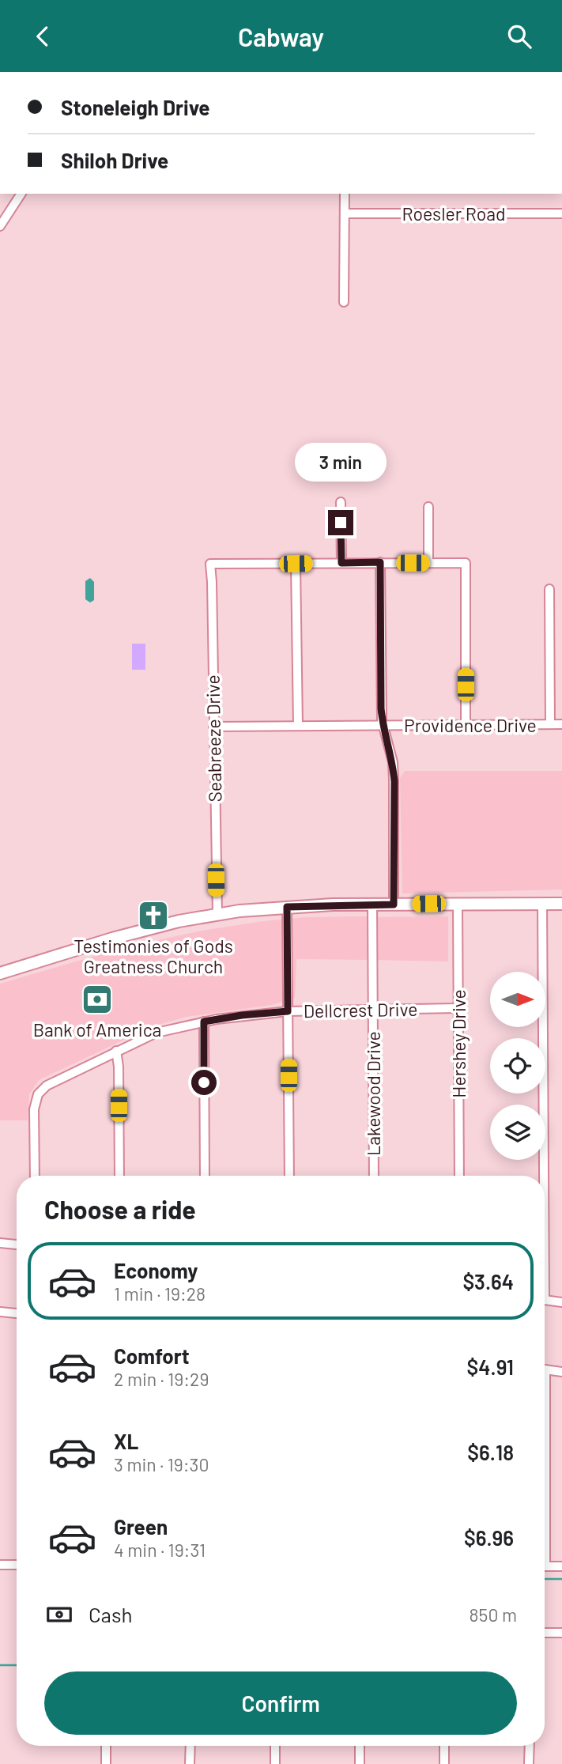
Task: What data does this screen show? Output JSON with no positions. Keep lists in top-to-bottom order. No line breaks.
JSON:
{"streets":{"street":["Roesler Road","Providence Drive","Seabreeze Drive","Dellcrest Drive","Hershey Drive","Lakewood Drive"]},"crossings":[["Providence Drive","Seabreeze Drive"],["Dellcrest Drive","Hershey Drive"],["Dellcrest Drive","Lakewood Drive"]],"places":{"church":["Testimonies of Gods Greatness Church"],"bank":["Bank of America"]},"north":"right","page":{"header":"Cabway","banner":["Stoneleigh Drive","Shiloh Drive"],"bubble":"3 min","heading":"Choose a ride","list":[{"name":"Economy","note":"1 min · 19:28","value":"$3.64"},{"name":"Comfort","note":"2 min · 19:29","value":"$4.91"},{"name":"XL","note":"3 min · 19:30","value":"$6.18"},{"name":"Green","note":"4 min · 19:31","value":"$6.96"}],"pay":["Cash","850 m"],"buttons":"Confirm"}}
